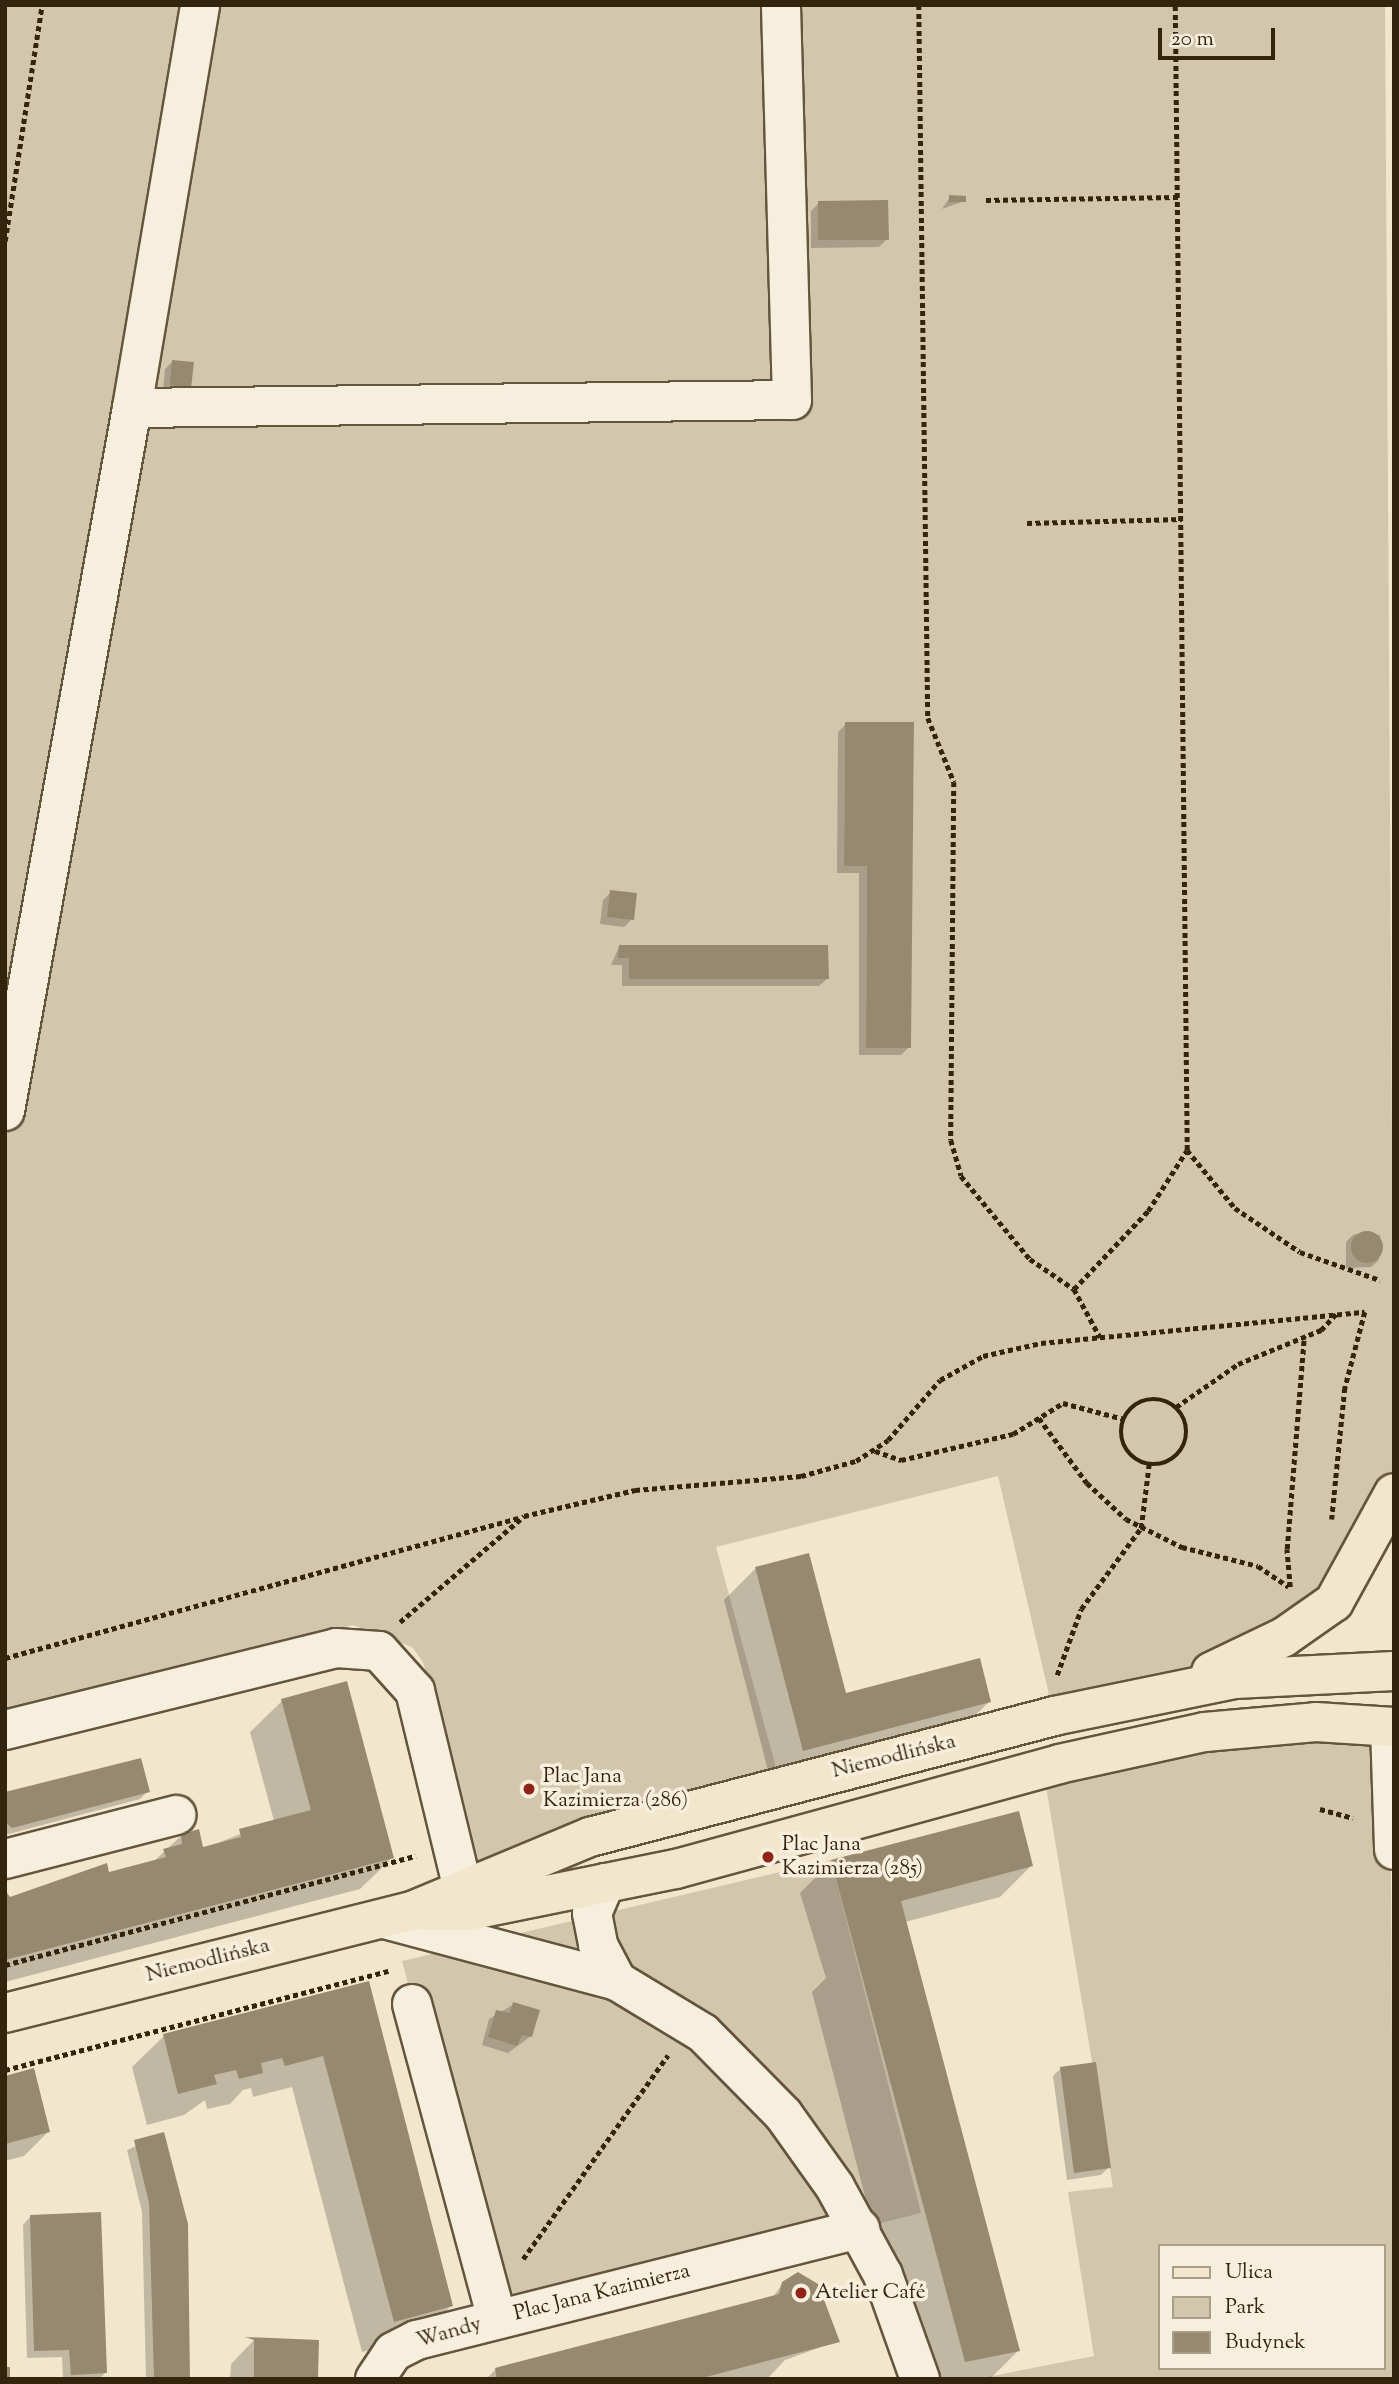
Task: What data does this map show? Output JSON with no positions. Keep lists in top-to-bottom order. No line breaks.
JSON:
{"streets":{"main road":["Niemodlińska"],"street":["Plac Jana Kazimierza","Wandy"]},"crossings":[["Plac Jana Kazimierza","Wandy"]],"places":["Plac Jana Kazimierza (286)","Plac Jana Kazimierza (285)","Atelier Café"],"legend":["Ulica","Park","Budynek"],"scale_bar":"20 m"}
